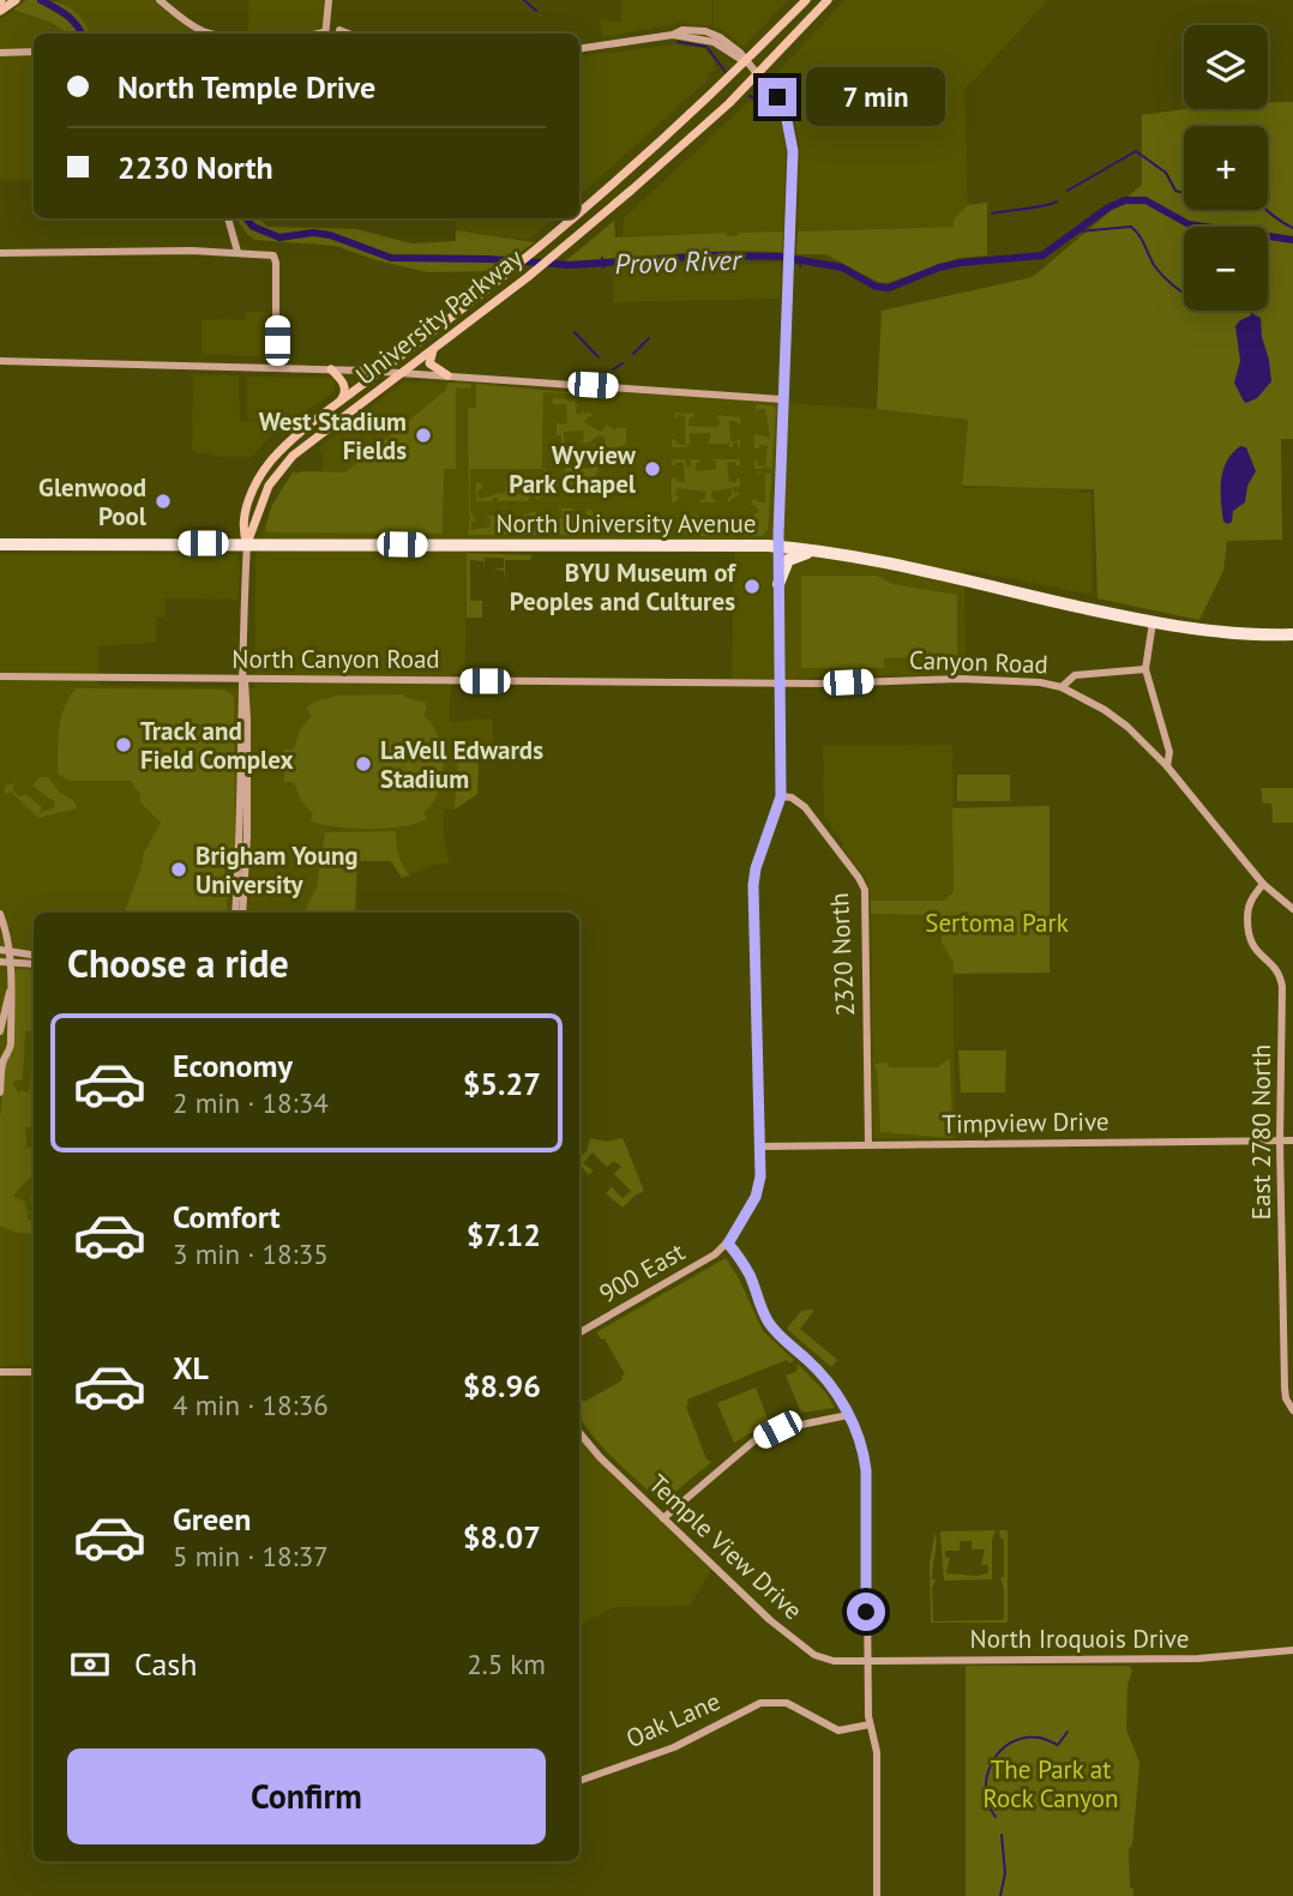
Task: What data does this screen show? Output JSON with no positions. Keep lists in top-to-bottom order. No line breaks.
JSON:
{"streets":{"highway":["North University Avenue"],"main road":["University Parkway"],"street":["North Canyon Road","Canyon Road","2320 North","Timpview Drive","East 2780 North","900 East","Temple View Drive","North Iroquois Drive","Oak Lane"]},"crossings":[["University Parkway","North University Avenue"],["University Parkway","North Canyon Road"],["North Canyon Road","Canyon Road"],["Canyon Road","East 2780 North"],["2320 North","Timpview Drive"],["Timpview Drive","East 2780 North"],["Temple View Drive","North Iroquois Drive"]],"water":["Provo River"],"parks":["Sertoma Park","The Park at Rock Canyon"],"places":["West Stadium Fields","Wyview Park Chapel","Glenwood Pool","BYU Museum of Peoples and Cultures","Track and Field Complex","LaVell Edwards Stadium","Brigham Young University"],"page":{"map_buttons":["+","−"],"banner":["North Temple Drive","2230 North"],"bubble":"7 min","heading":"Choose a ride","list":[{"name":"Economy","note":"2 min · 18:34","value":"$5.27"},{"name":"Comfort","note":"3 min · 18:35","value":"$7.12"},{"name":"XL","note":"4 min · 18:36","value":"$8.96"},{"name":"Green","note":"5 min · 18:37","value":"$8.07"}],"pay":["Cash","2.5 km"],"buttons":"Confirm"}}
